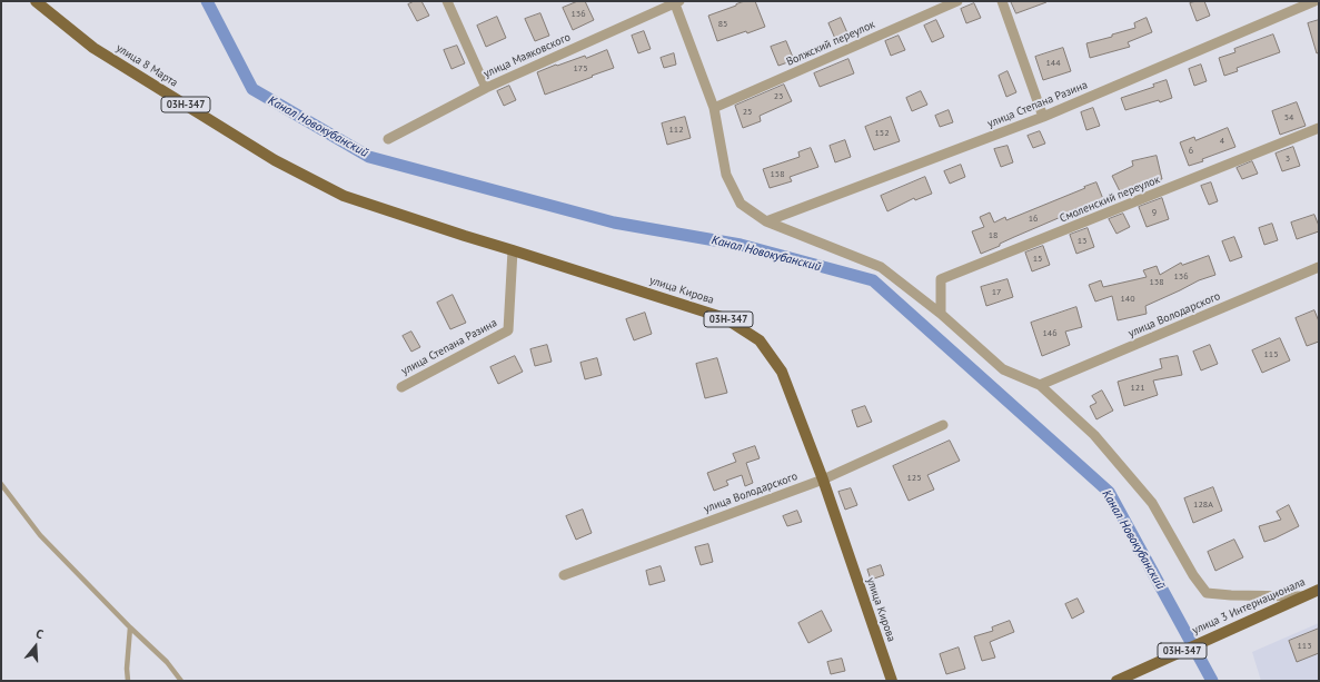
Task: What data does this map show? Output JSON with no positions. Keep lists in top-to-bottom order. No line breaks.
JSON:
{"streets":{"main road":["улица 8 Марта","03Н-347","улица Кирова","улица 3 Интернационала"],"street":["Волжский переулок","улица Маяковского","улица Степана Разина","Смоленский переулок","улица Володарского"]},"crossings":[["улица 8 Марта","улица Кирова"],["улица Степана Разина","улица Кирова"],["улица Кирова","улица Володарского"]],"water":["Канал Новокубанский"],"house_numbers":["136","85","144","175","23","25","54","112","152","4","6","3","158","9","16","18","13","15","136","138","17","140","146","115","121","125","128А","113"],"north":"top"}
